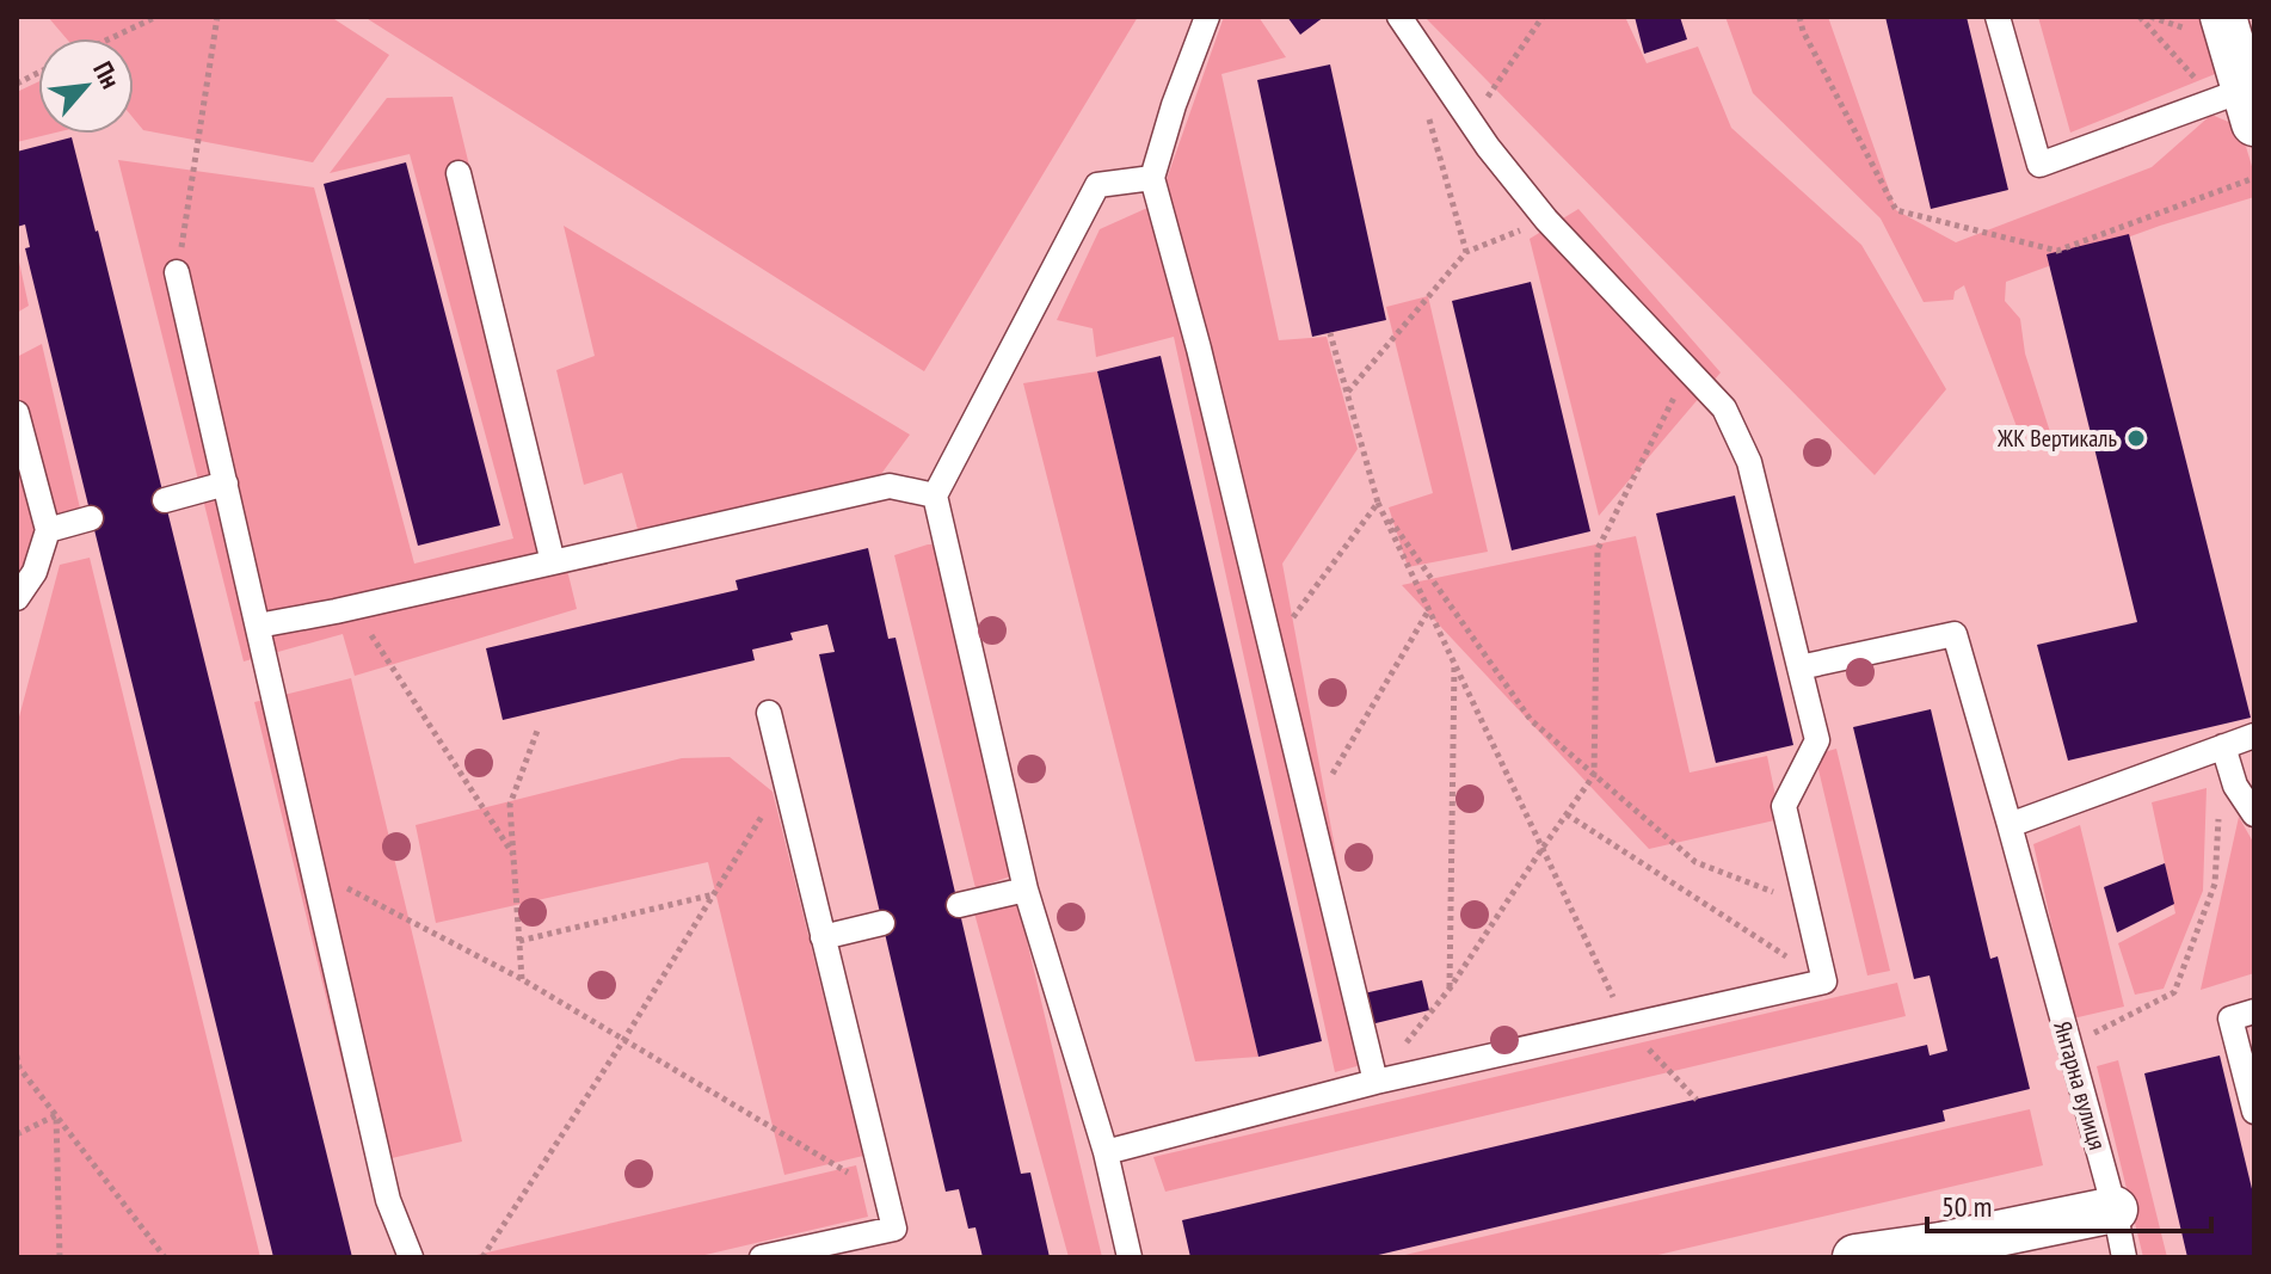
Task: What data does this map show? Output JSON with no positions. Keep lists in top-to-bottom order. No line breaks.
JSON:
{"streets":{"lane":["Янтарна вулиця"]},"places":["ЖК Вертикаль"],"scale_bar":"50 m","north":"top right"}
